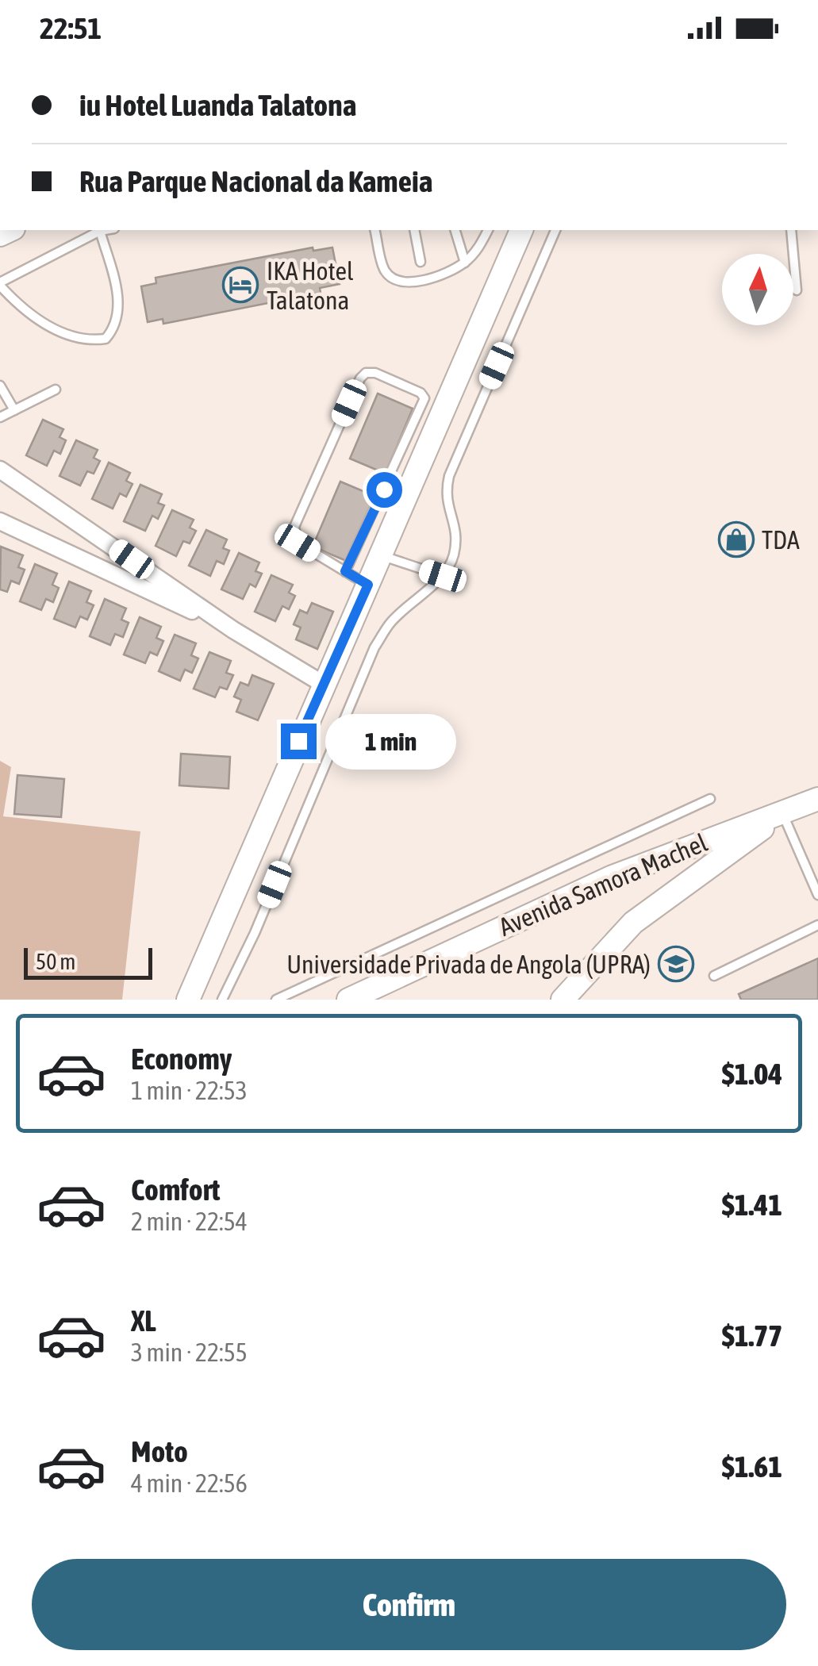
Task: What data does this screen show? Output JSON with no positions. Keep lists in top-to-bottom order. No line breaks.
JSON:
{"streets":{"street":["Avenida Samora Machel"]},"places":{"hotel":["IKA Hotel Talatona"],"shop":["TDA"],"school or university":["Universidade Privada de Angola (UPRA)"]},"scale_bar":"50 m","north":"top","page":{"status":"22:51","banner":["iu Hotel Luanda Talatona","Rua Parque Nacional da Kameia"],"bubble":"1 min","scale":"50 m","list":[{"name":"Economy","note":"1 min · 22:53","value":"$1.04"},{"name":"Comfort","note":"2 min · 22:54","value":"$1.41"},{"name":"XL","note":"3 min · 22:55","value":"$1.77"},{"name":"Moto","note":"4 min · 22:56","value":"$1.61"}],"buttons":"Confirm"}}
